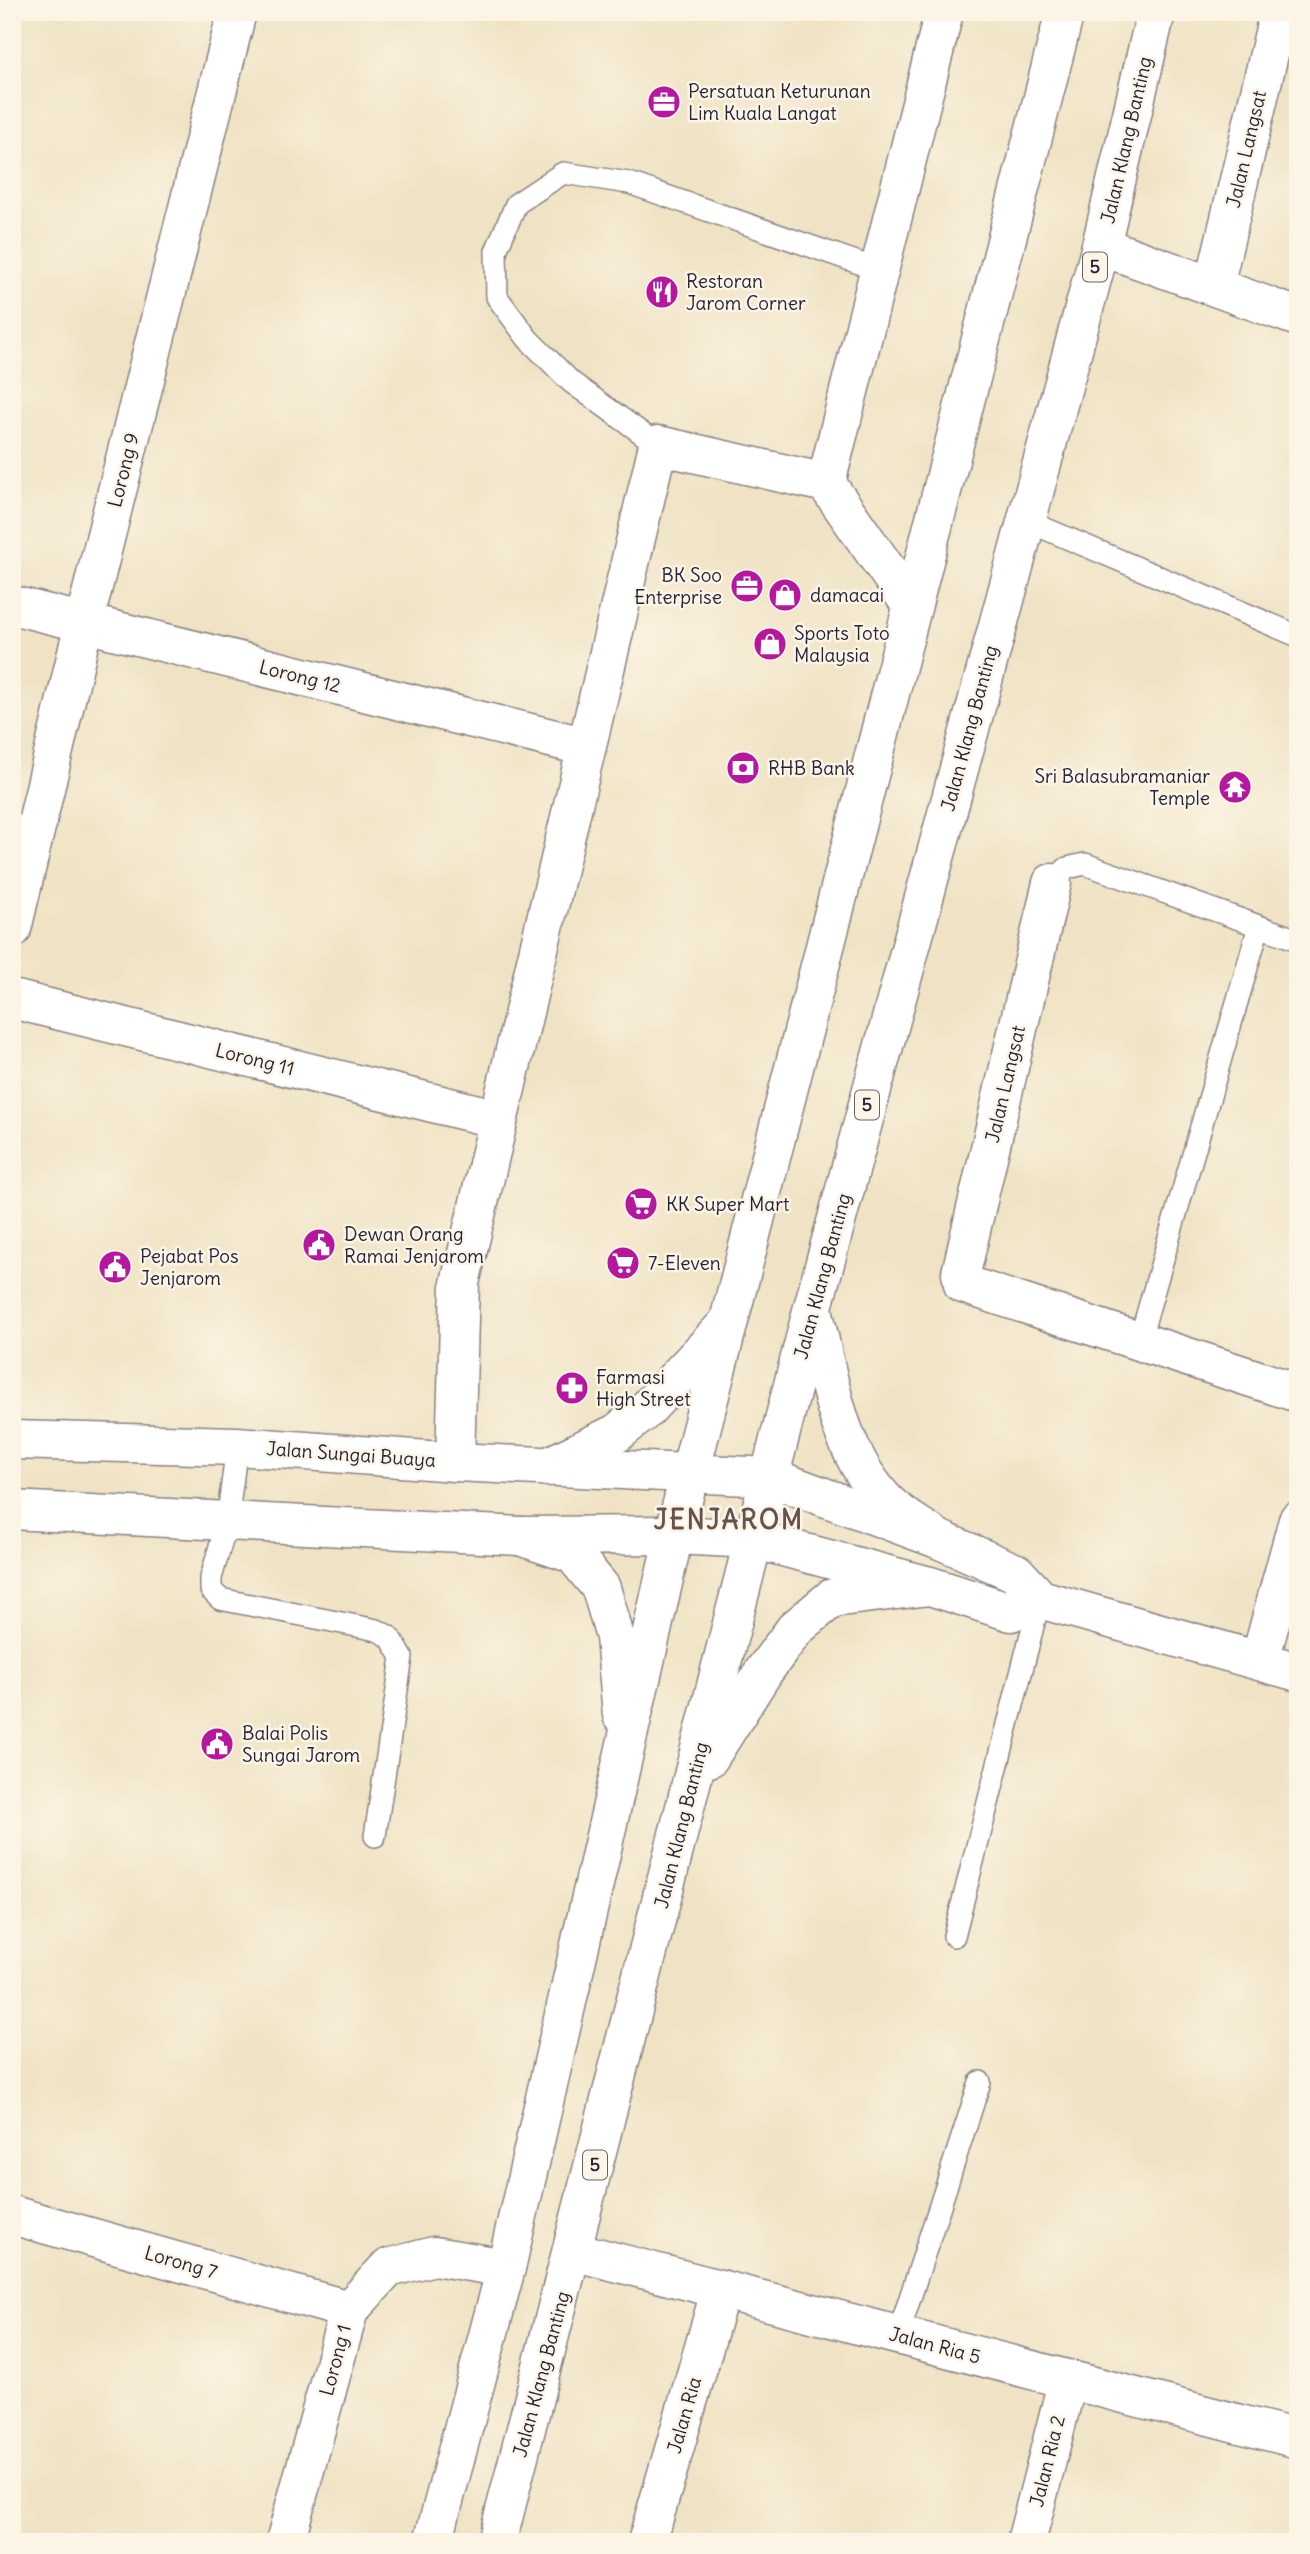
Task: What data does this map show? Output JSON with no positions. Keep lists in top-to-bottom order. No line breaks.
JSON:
{"streets":{"main road":["Jalan Klang Banting","Jalan Langsat","5","Lorong 9","Lorong 12","Lorong 11","Jalan Sungai Buaya","Lorong 7","Jalan Ria 5","Lorong 1","Jalan Ria","Jalan Ria 2"]},"crossings":[["Jalan Klang Banting","Jalan Sungai Buaya"],["Jalan Klang Banting","Jalan Ria 5"],["Lorong 9","Lorong 12"],["Lorong 7","Lorong 1"],["Jalan Ria 5","Jalan Ria"],["Jalan Ria 5","Jalan Ria 2"]],"districts":["JENJAROM"],"places":{"office":["Persatuan Keturunan Lim Kuala Langat","BK Soo Enterprise"],"restaurant":["Restoran Jarom Corner"],"shop":["damacai","Sports Toto Malaysia"],"bank":["RHB Bank"],"temple":["Sri Balasubramaniar Temple"],"supermarket":["KK Super Mart","7-Eleven"],"public building":["Dewan Orang Ramai Jenjarom","Pejabat Pos Jenjarom","Balai Polis Sungai Jarom"],"pharmacy":["Farmasi High Street"]}}
